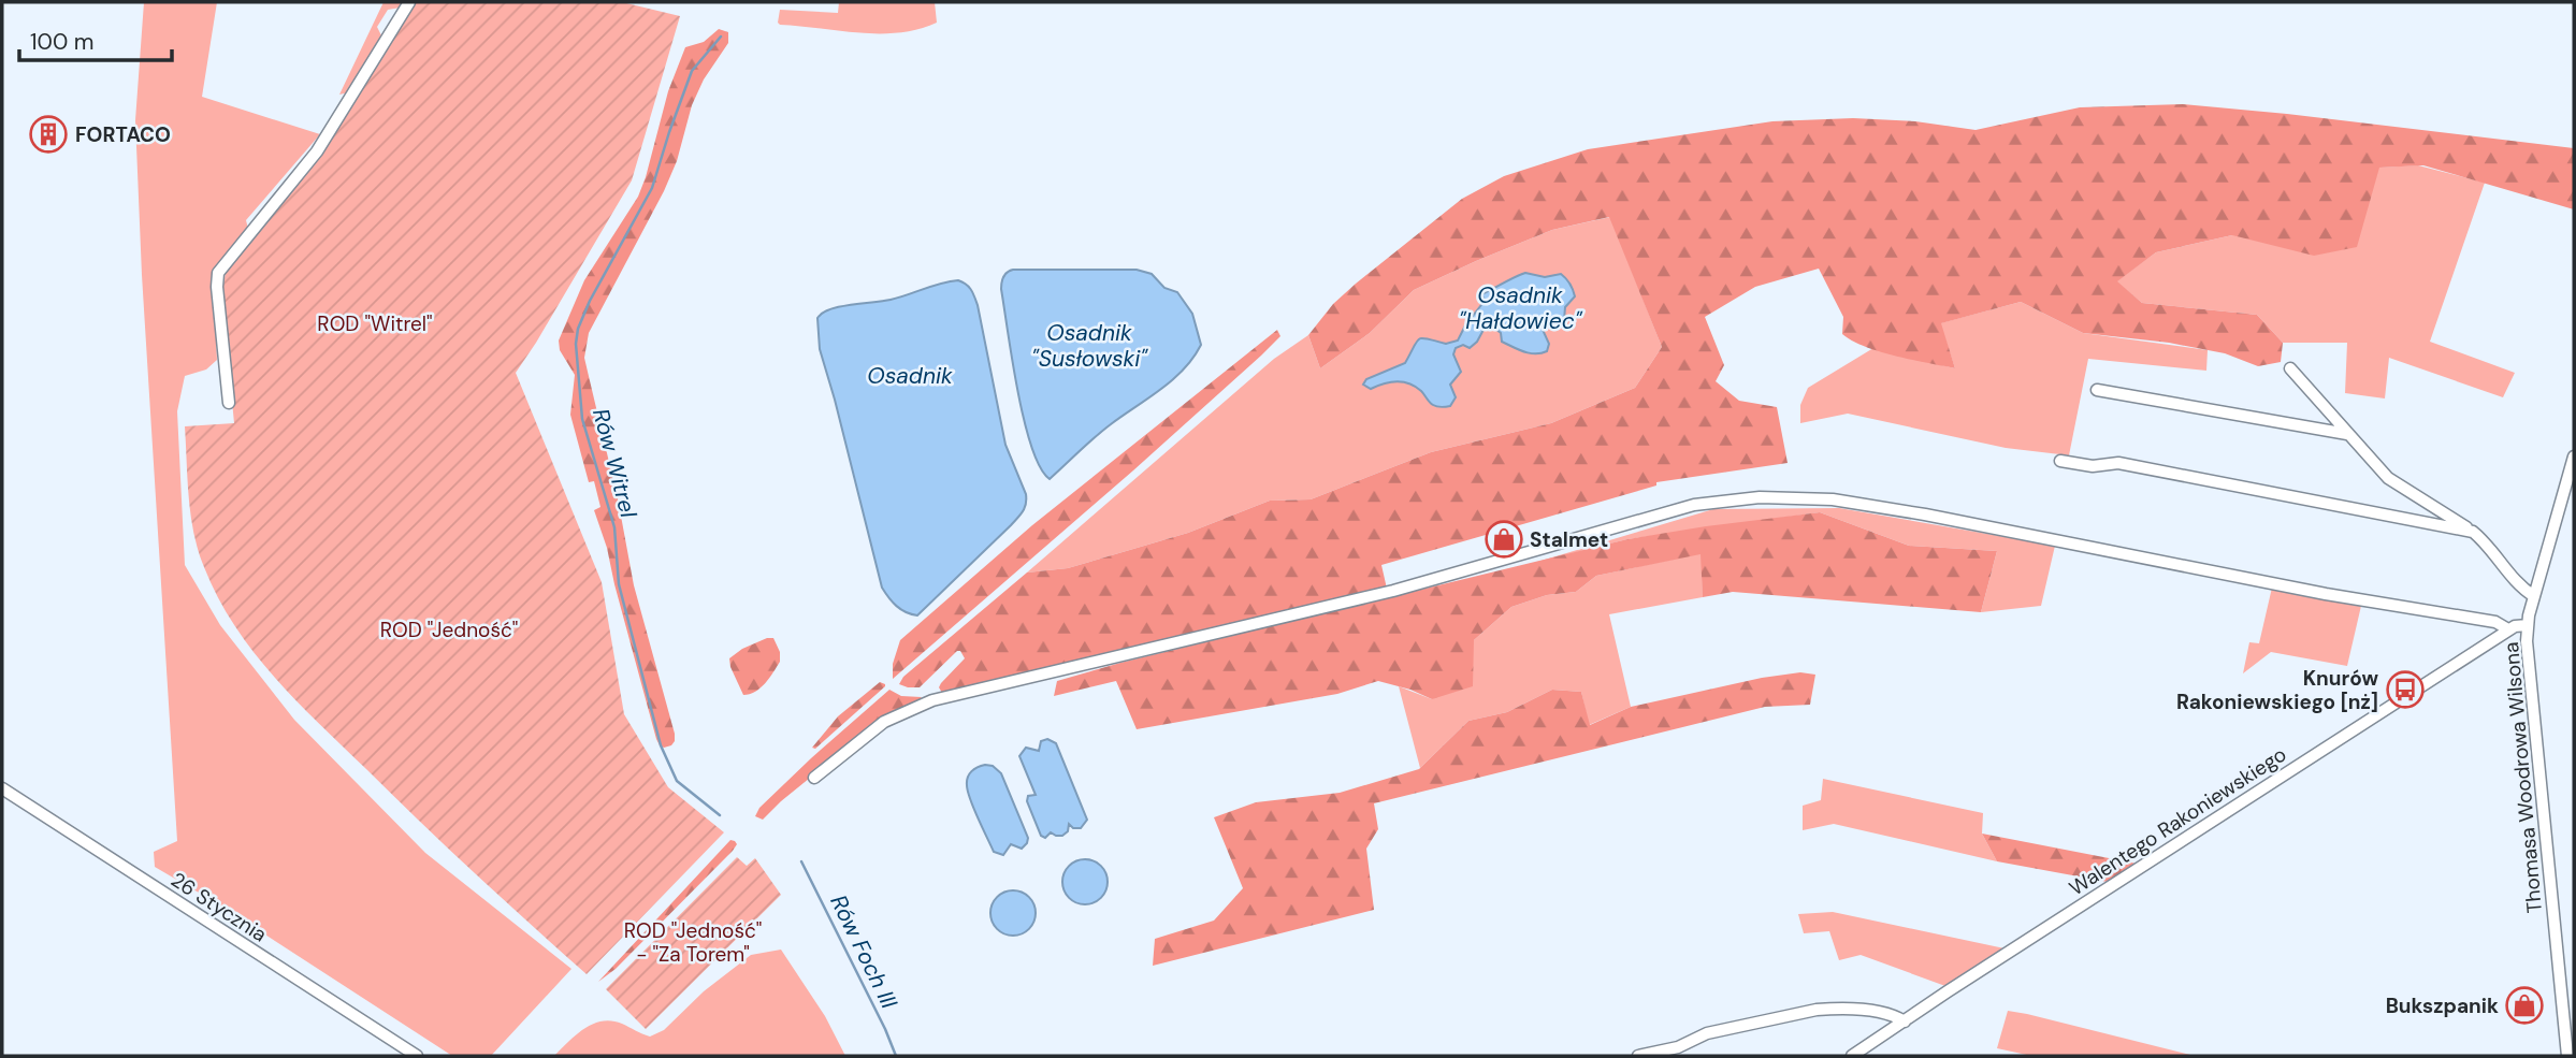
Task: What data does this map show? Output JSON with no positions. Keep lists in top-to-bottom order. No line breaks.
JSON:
{"streets":{"street":["Thomasa Woodrowa Wilsona","Walentego Rakoniewskiego","26 Stycznia"]},"crossings":[["Thomasa Woodrowa Wilsona","Walentego Rakoniewskiego"]],"water":["Osadnik \"Hałdowiec\"","Osadnik \"Susłowski\"","Osadnik","Rów Witrel","Rów Foch III"],"parks":["ROD \"Witrel\"","ROD \"Jedność\"","ROD \"Jedność\" - \"Za Torem\""],"places":{"building":["FORTACO"],"shop":["Stalmet","Bukszpanik"],"bus stop":["Knurów Rakoniewskiego [nż]"]},"scale_bar":"100 m"}
